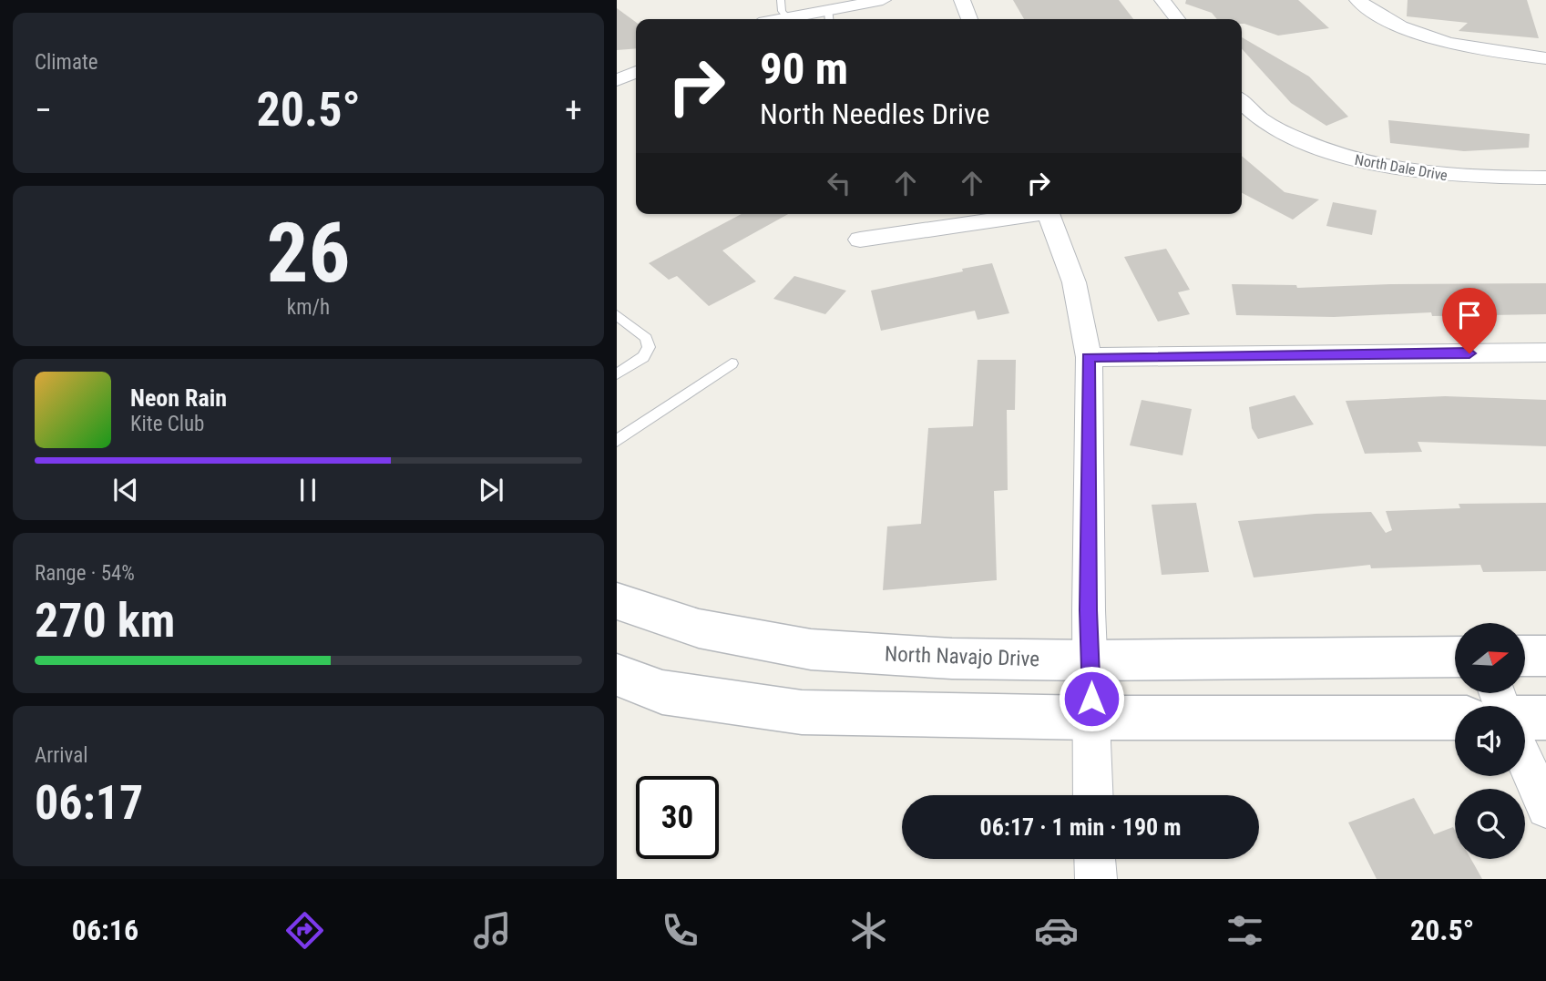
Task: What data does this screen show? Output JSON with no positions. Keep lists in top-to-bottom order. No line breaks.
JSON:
{"streets":{"street":["North Dale Drive","North Navajo Drive"]},"north":"right","page":{"tile":["Climate",["26","km/h"],["Range · 54%","270 km"],["Arrival","06:17"]],"turn":["90 m","North Needles Drive"],"heat":["−","20.5°","+"],"song":["Neon Rain","Kite Club"],"limit":"30","trip":"06:17 · 1 min · 190 m","tabs":["06:16","20.5°"]}}
